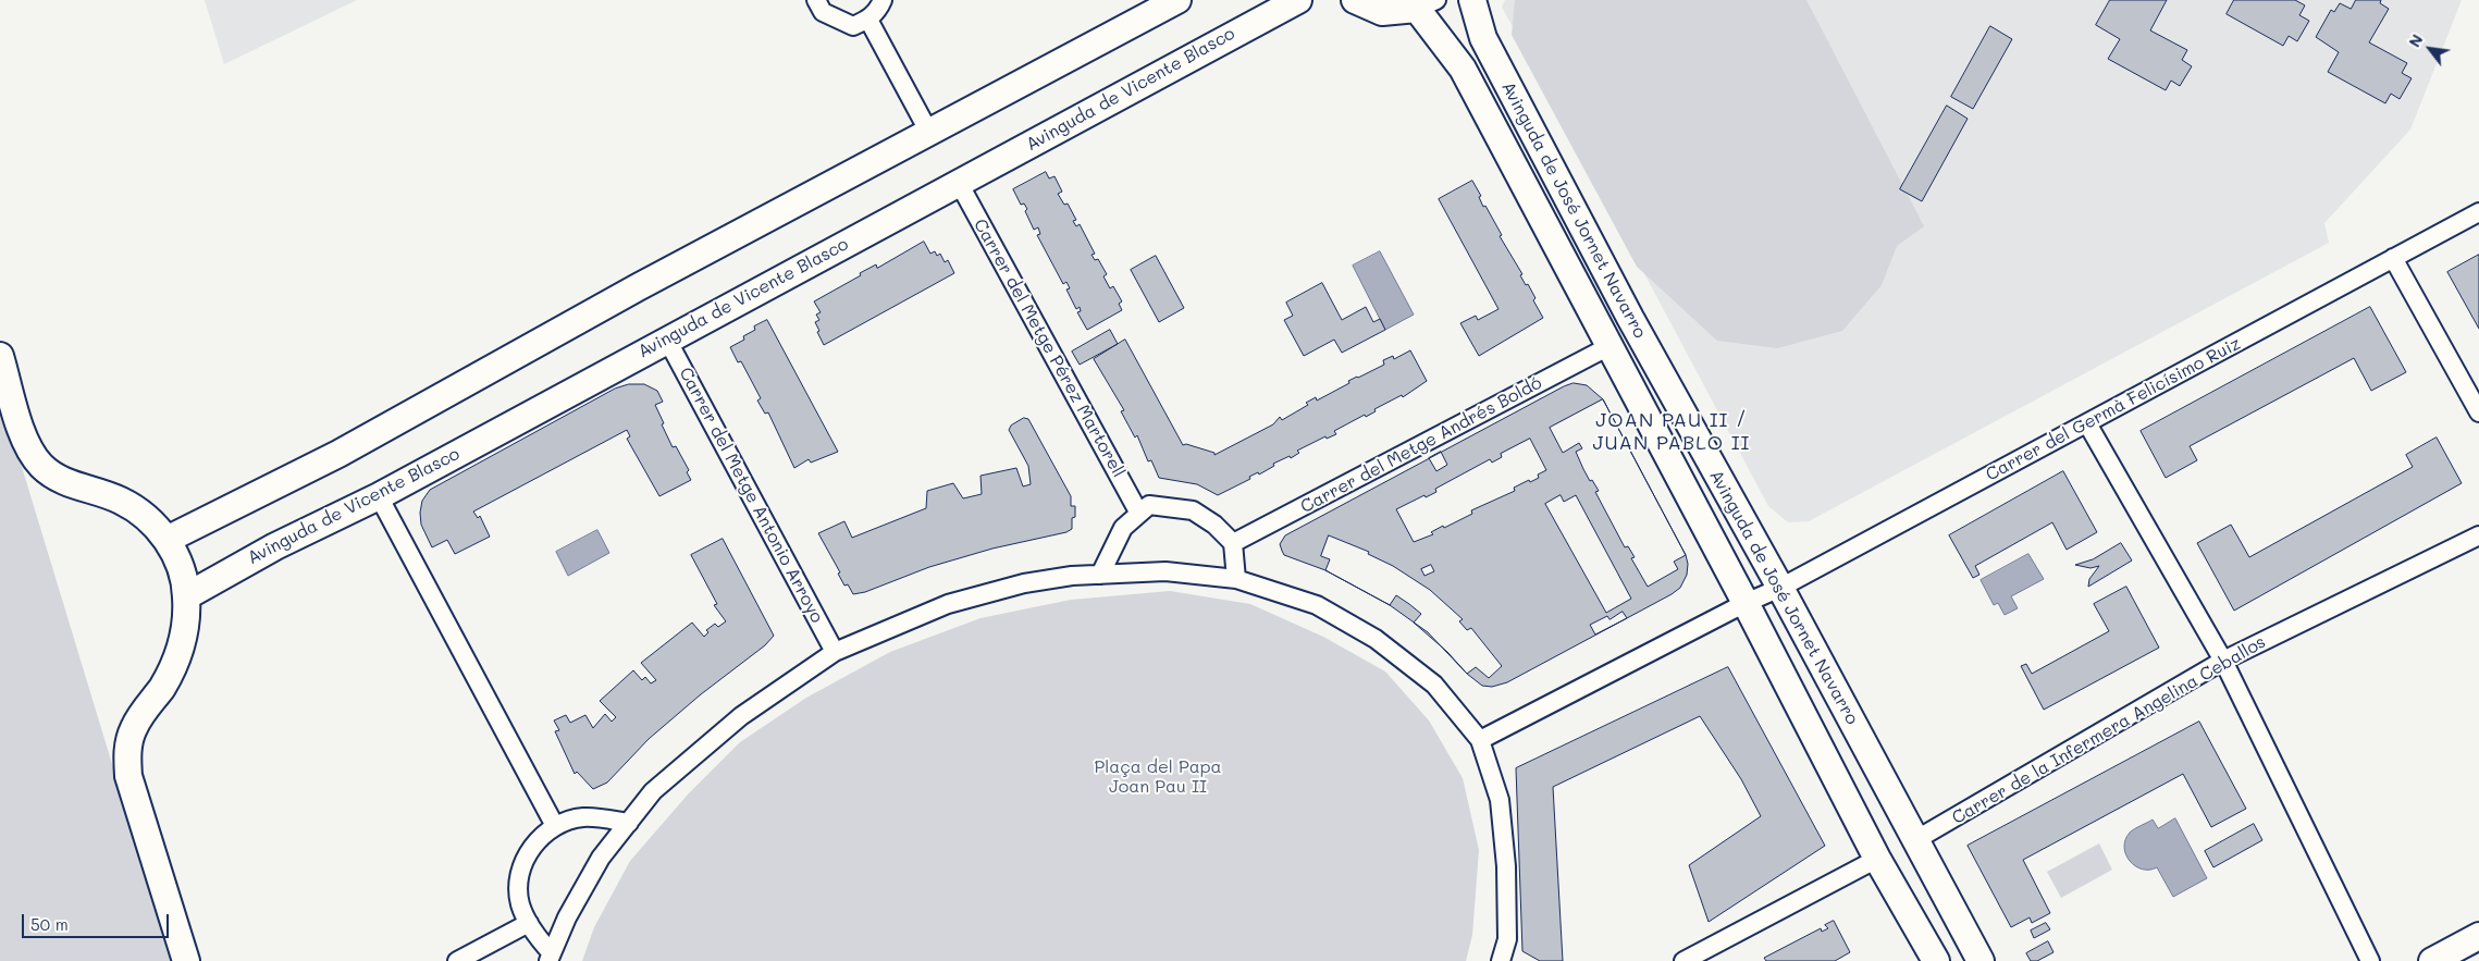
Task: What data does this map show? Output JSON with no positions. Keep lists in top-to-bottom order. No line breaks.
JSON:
{"streets":{"street":["Avinguda de Vicente Blasco","Avinguda de José Jornet Navarro","Carrer del Metge Pérez Martorell","Carrer del Germà Felicísimo Ruiz","Carrer del Metge Andrés Boldó","Carrer del Metge Antonio Arroyo","Carrer de la Infermera Angelina Ceballos"]},"crossings":[["Avinguda de Vicente Blasco","Carrer del Metge Pérez Martorell"],["Avinguda de Vicente Blasco","Carrer del Metge Antonio Arroyo"],["Avinguda de José Jornet Navarro","Carrer del Germà Felicísimo Ruiz"],["Avinguda de José Jornet Navarro","Carrer del Metge Andrés Boldó"],["Avinguda de José Jornet Navarro","Carrer de la Infermera Angelina Ceballos"]],"districts":["JOAN PAU II / JUAN PABLO II"],"parks":["Plaça del Papa Joan Pau II"],"scale_bar":"50 m","north":"top left"}
